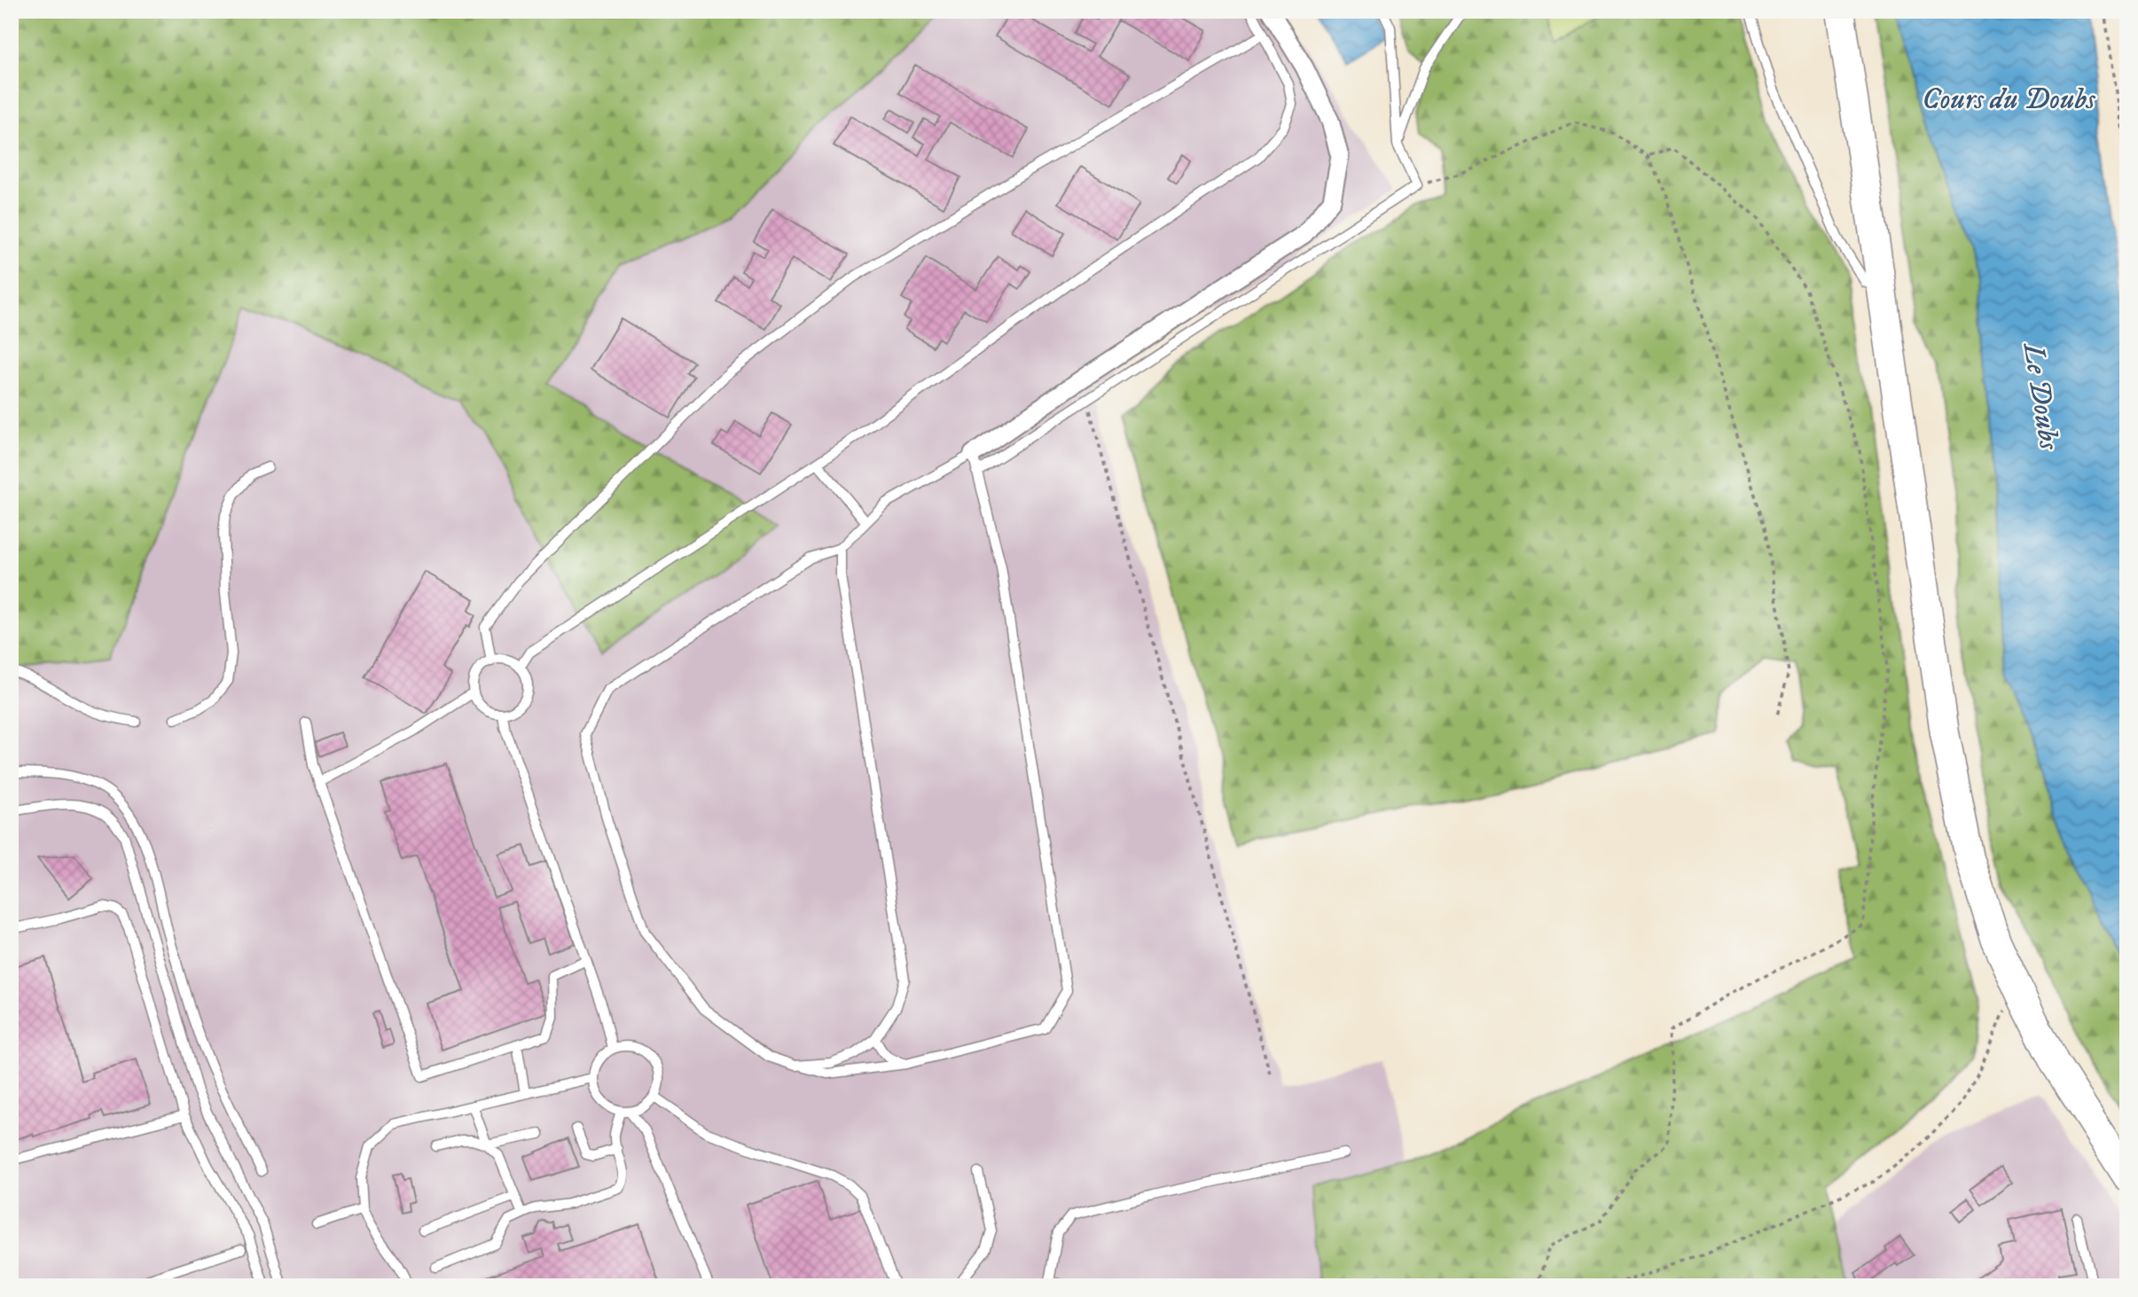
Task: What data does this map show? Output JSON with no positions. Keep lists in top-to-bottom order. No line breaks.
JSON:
{"water":["Cours du Doubs","Le Doubs"]}
